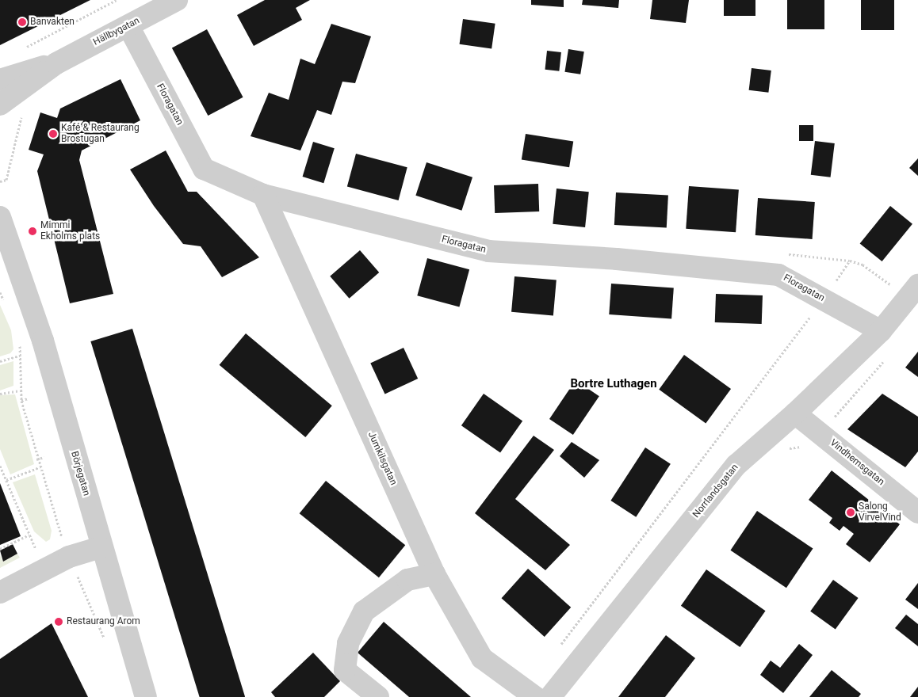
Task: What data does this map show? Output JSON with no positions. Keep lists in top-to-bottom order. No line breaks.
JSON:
{"streets":{"street":["Hällbygatan","Floragatan","Jumkilsgatan","Vindhemsgatan","Börjegatan","Norrlandsgatan"]},"crossings":[["Hällbygatan","Floragatan"],["Floragatan","Jumkilsgatan"],["Floragatan","Norrlandsgatan"],["Vindhemsgatan","Norrlandsgatan"]],"districts":["Bortre Luthagen"],"places":["Banvakten","Kafé & Restaurang Brostugan","Mimmi Ekholms plats","Salong VirvelVind","Restaurang Arom"]}
